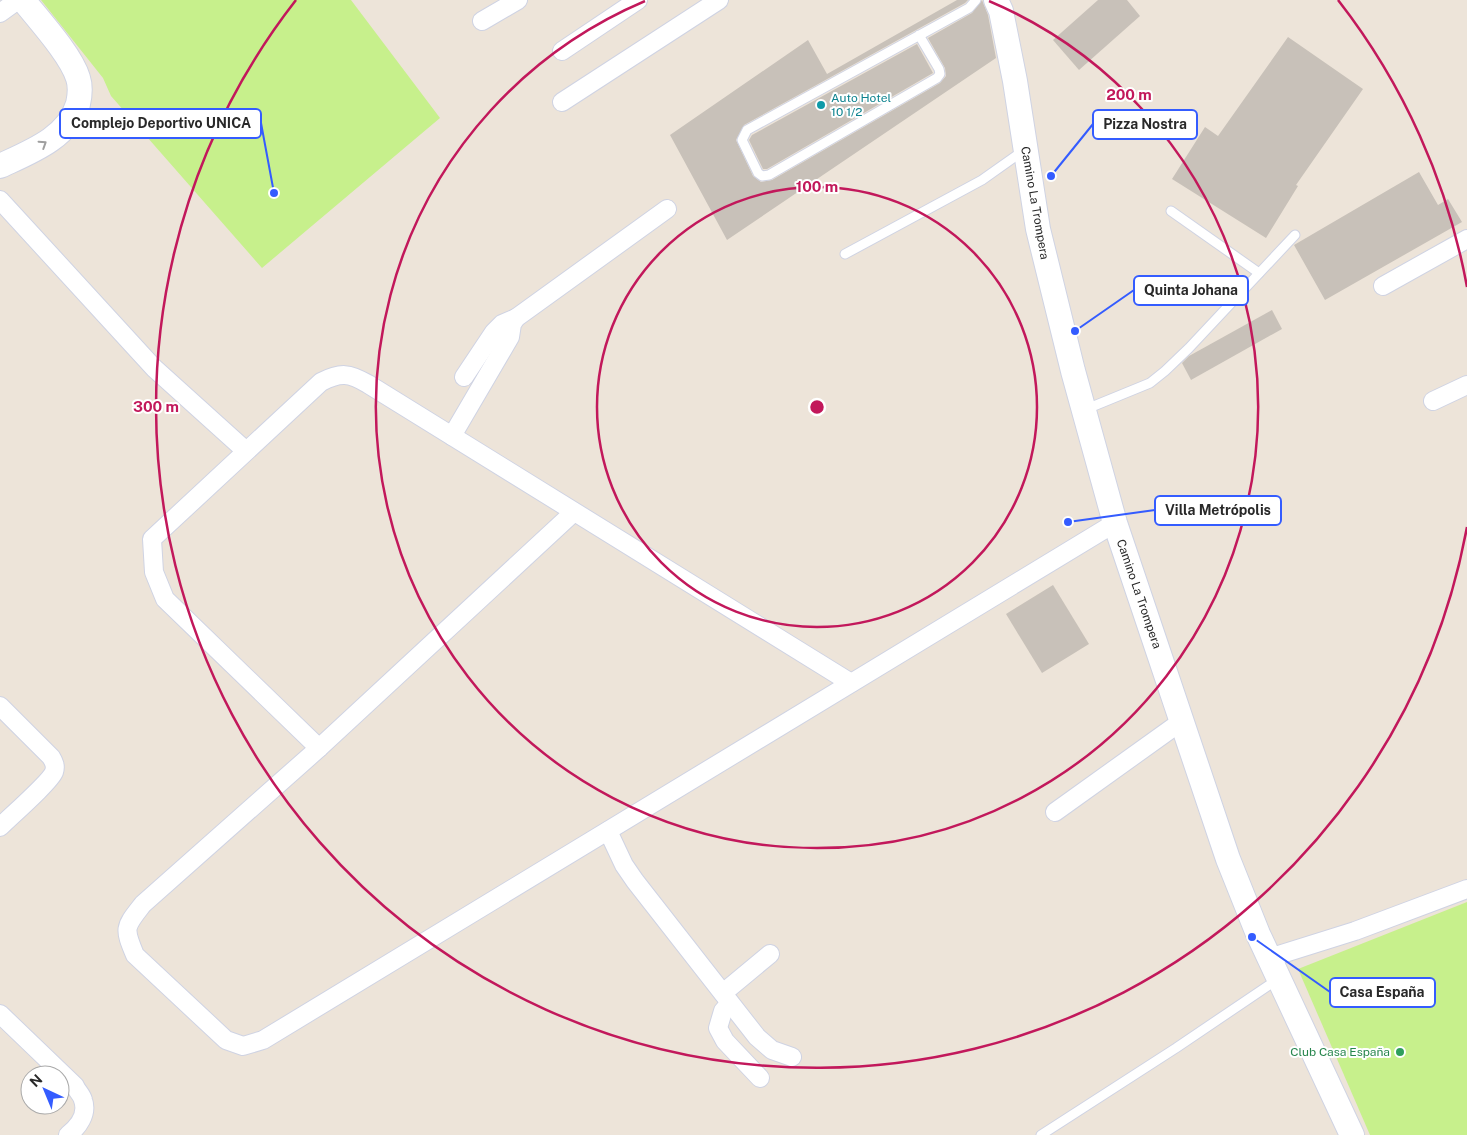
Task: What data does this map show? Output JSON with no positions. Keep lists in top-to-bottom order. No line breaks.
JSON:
{"streets":{"street":["Camino La Trompera"]},"places":["Auto Hotel 10 1/2","Pizza Nostra","Complejo Deportivo UNICA","Quinta Johana","Villa Metrópolis","Casa España","Club Casa España"],"north":"top left","rings":["200 m","100 m","300 m"]}
